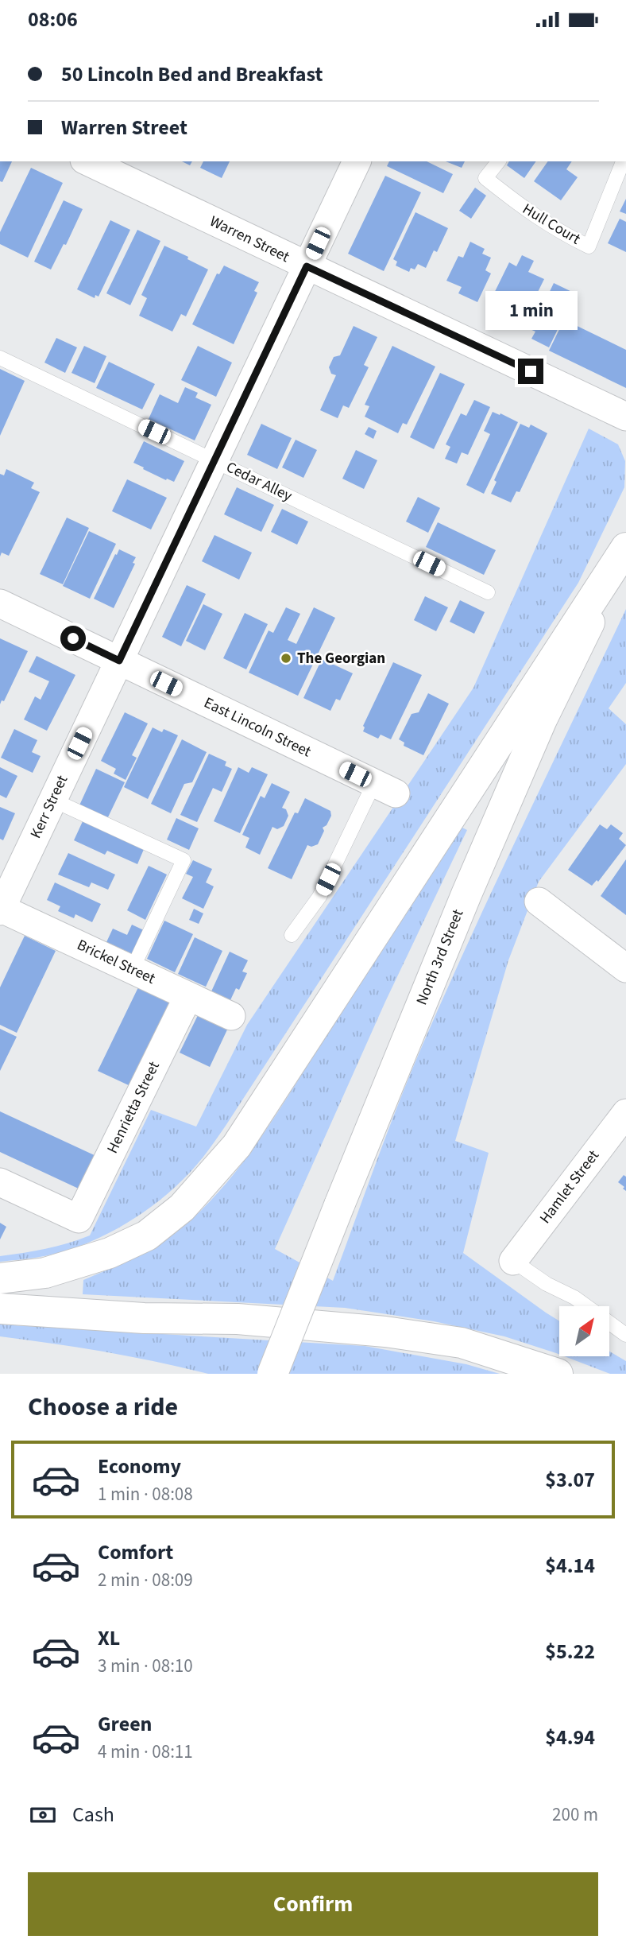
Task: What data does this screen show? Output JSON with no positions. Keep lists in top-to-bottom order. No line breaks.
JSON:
{"streets":{"main road":["North 3rd Street"],"street":["Warren Street","East Lincoln Street","Kerr Street","Brickel Street","Henrietta Street","Hamlet Street"],"lane":["Hull Court","Cedar Alley"]},"crossings":[["Warren Street","Kerr Street"],["Cedar Alley","Kerr Street"],["East Lincoln Street","Kerr Street"],["Kerr Street","Brickel Street"],["Brickel Street","Henrietta Street"]],"places":["The Georgian"],"north":"top right","page":{"status":"08:06","banner":["50 Lincoln Bed and Breakfast","Warren Street"],"bubble":"1 min","heading":"Choose a ride","list":[{"name":"Economy","note":"1 min · 08:08","value":"$3.07"},{"name":"Comfort","note":"2 min · 08:09","value":"$4.14"},{"name":"XL","note":"3 min · 08:10","value":"$5.22"},{"name":"Green","note":"4 min · 08:11","value":"$4.94"}],"pay":["Cash","200 m"],"buttons":"Confirm"}}
